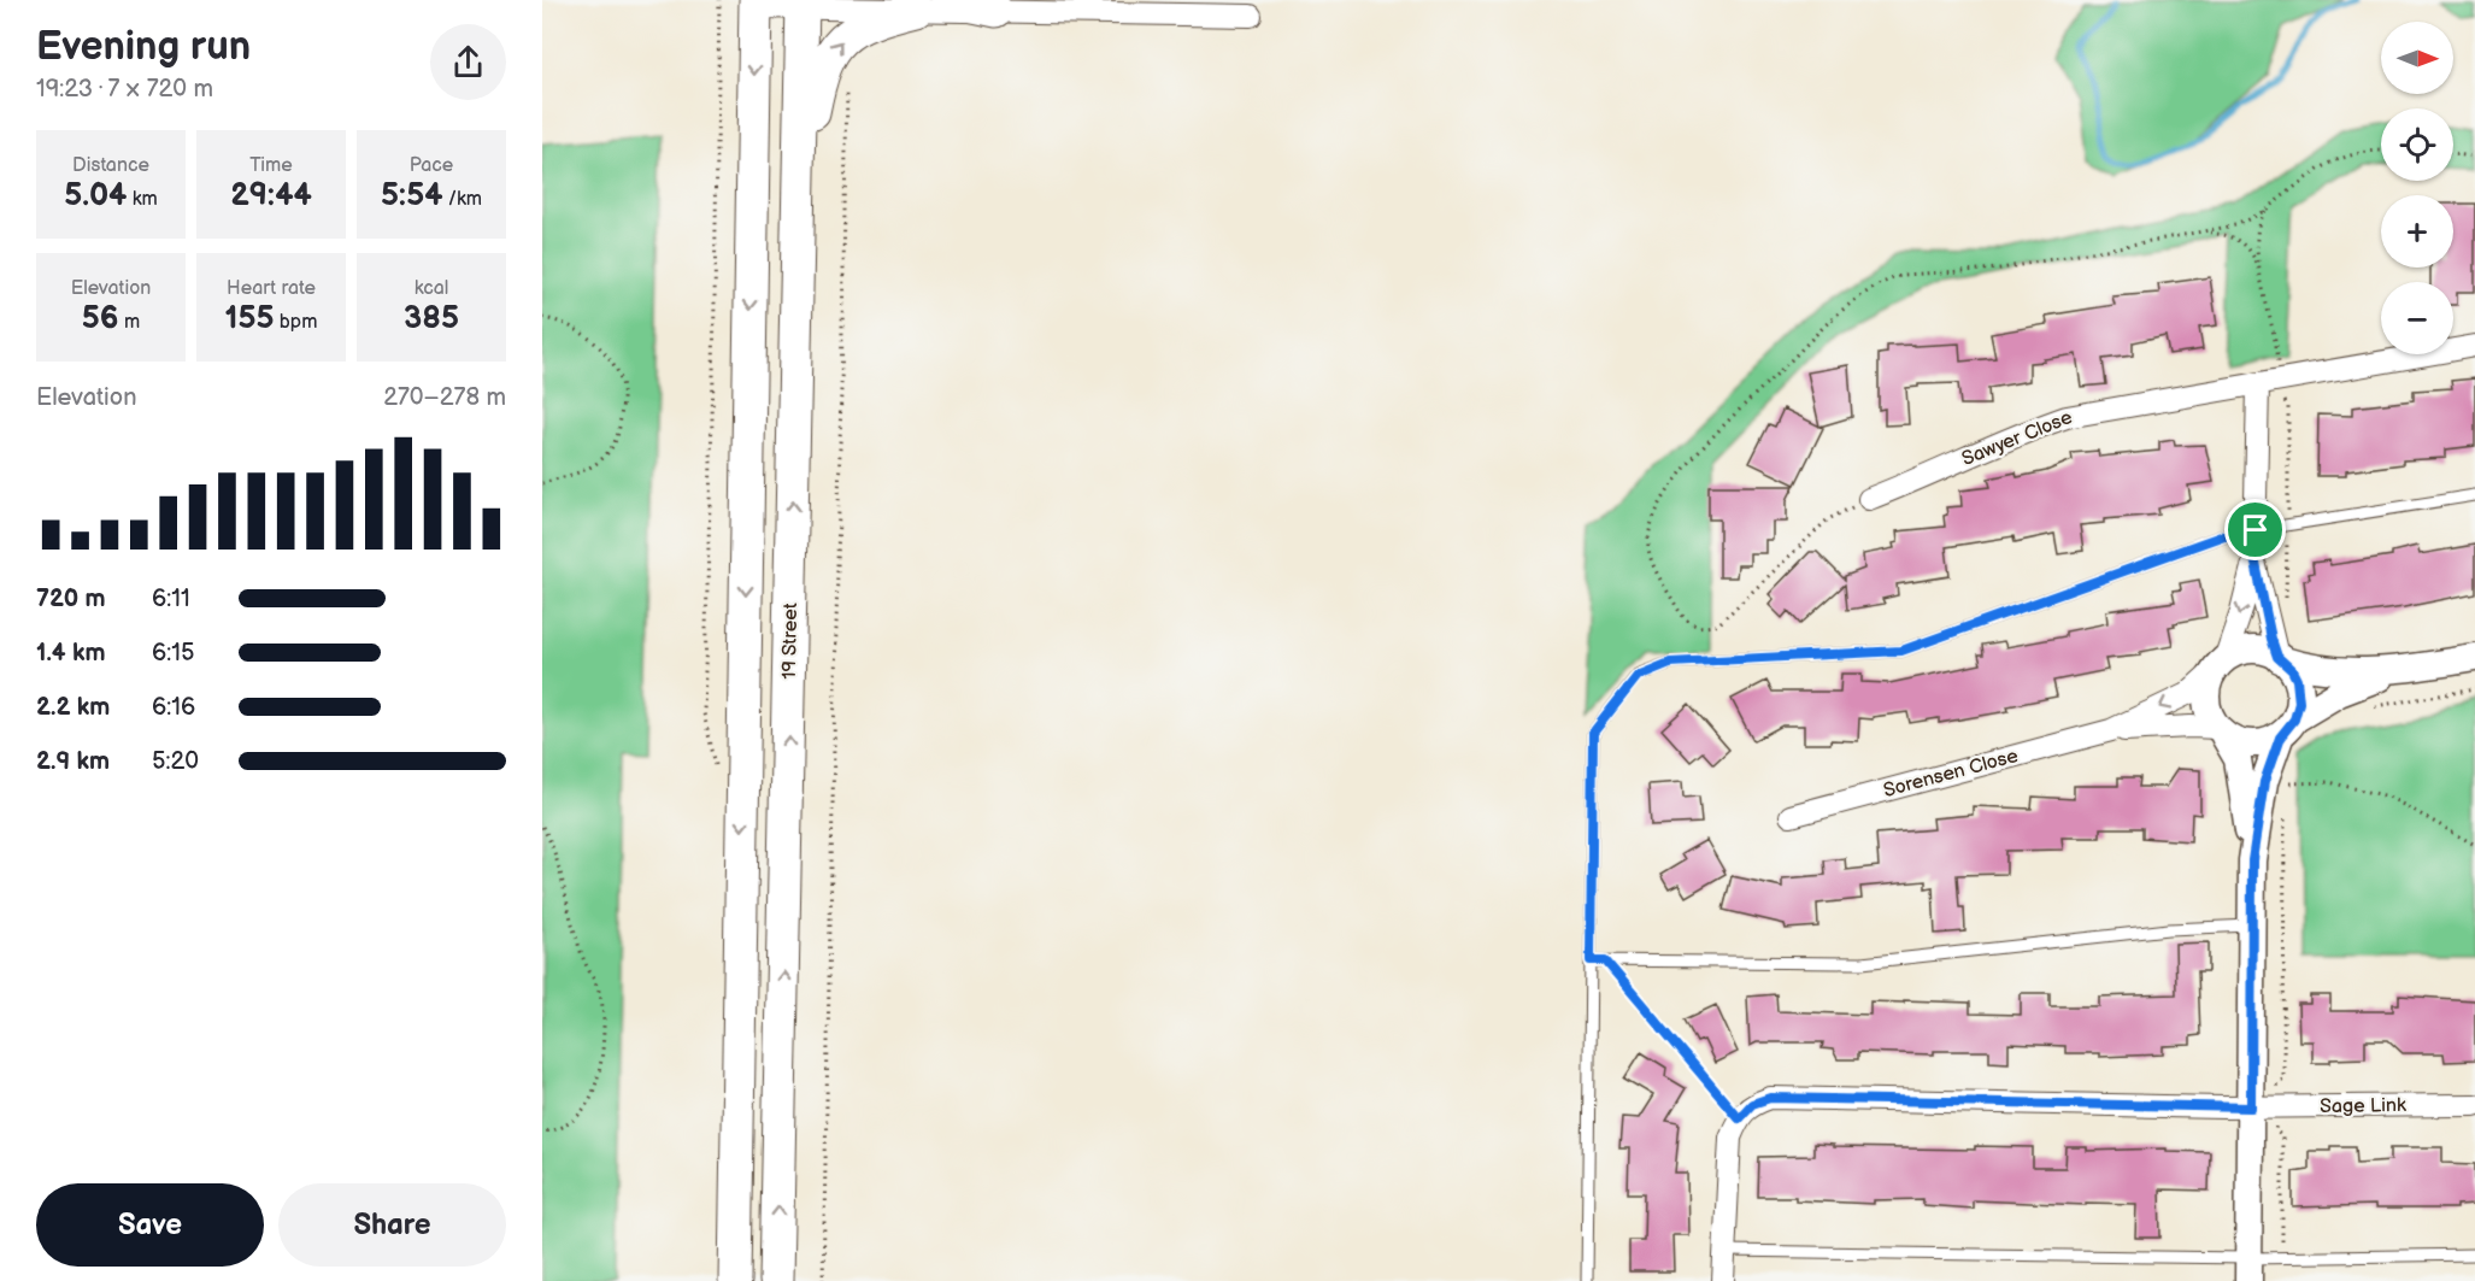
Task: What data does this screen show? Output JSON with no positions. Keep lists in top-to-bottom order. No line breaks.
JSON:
{"streets":{"main road":["19 Street"],"street":["Sawyer Close","Sorensen Close","Sage Link"]},"north":"right","page":{"heading":["Evening run","19:23 · 7 × 720 m"],"map_buttons":["+","−"],"stats":[["Distance","5.04 km"],["Time","29:44"],["Pace","5:54 /km"],["Elevation","56 m"],["Heart rate","155 bpm"],["kcal","385"]],"chart":["Elevation","270–278 m"],"list":[{"name":"720 m","note":"6:11"},{"name":"1.4 km","note":"6:15"},{"name":"2.2 km","note":"6:16"},{"name":"2.9 km","note":"5:20"}],"buttons":["Save","Share"]}}
